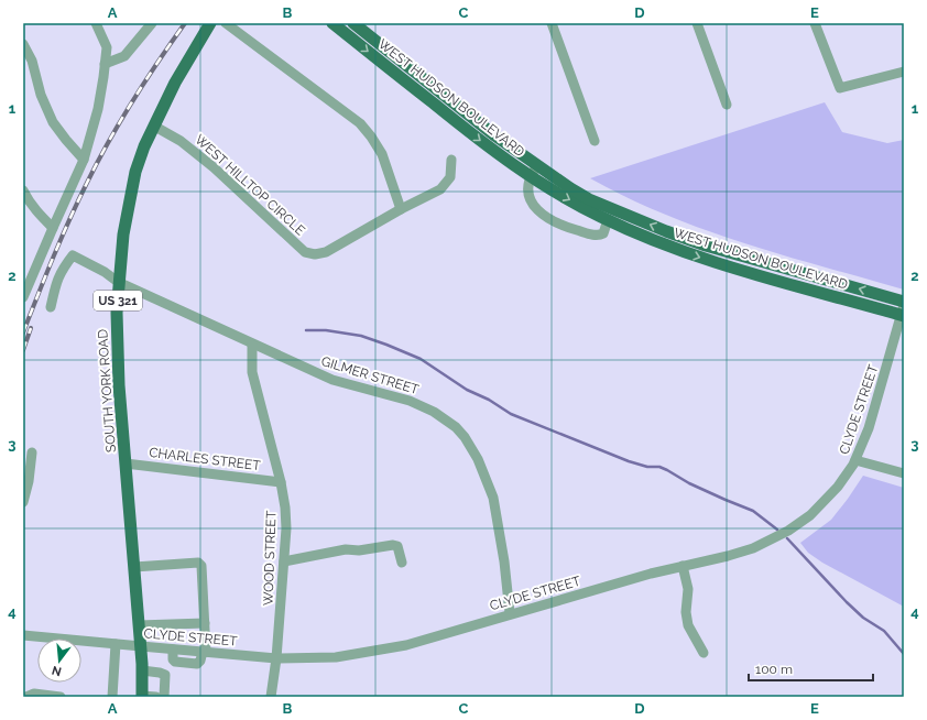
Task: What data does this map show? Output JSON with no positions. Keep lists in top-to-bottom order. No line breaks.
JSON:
{"streets":{"main road":["WEST HUDSON BOULEVARD","US 321","SOUTH YORK ROAD"],"street":["WEST HILLTOP CIRCLE","GILMER STREET","CLYDE STREET","CHARLES STREET","WOOD STREET"]},"crossings":[["WEST HUDSON BOULEVARD","CLYDE STREET"],["WEST HILLTOP CIRCLE","SOUTH YORK ROAD"],["GILMER STREET","SOUTH YORK ROAD"],["GILMER STREET","CLYDE STREET"],["GILMER STREET","WOOD STREET"],["SOUTH YORK ROAD","CLYDE STREET"],["SOUTH YORK ROAD","CHARLES STREET"],["CLYDE STREET","WOOD STREET"],["CHARLES STREET","WOOD STREET"]],"scale_bar":"100 m","north":"bottom","grid":{"columns":["A","B","C","D","E"],"rows":["1","2","3","4"]}}
